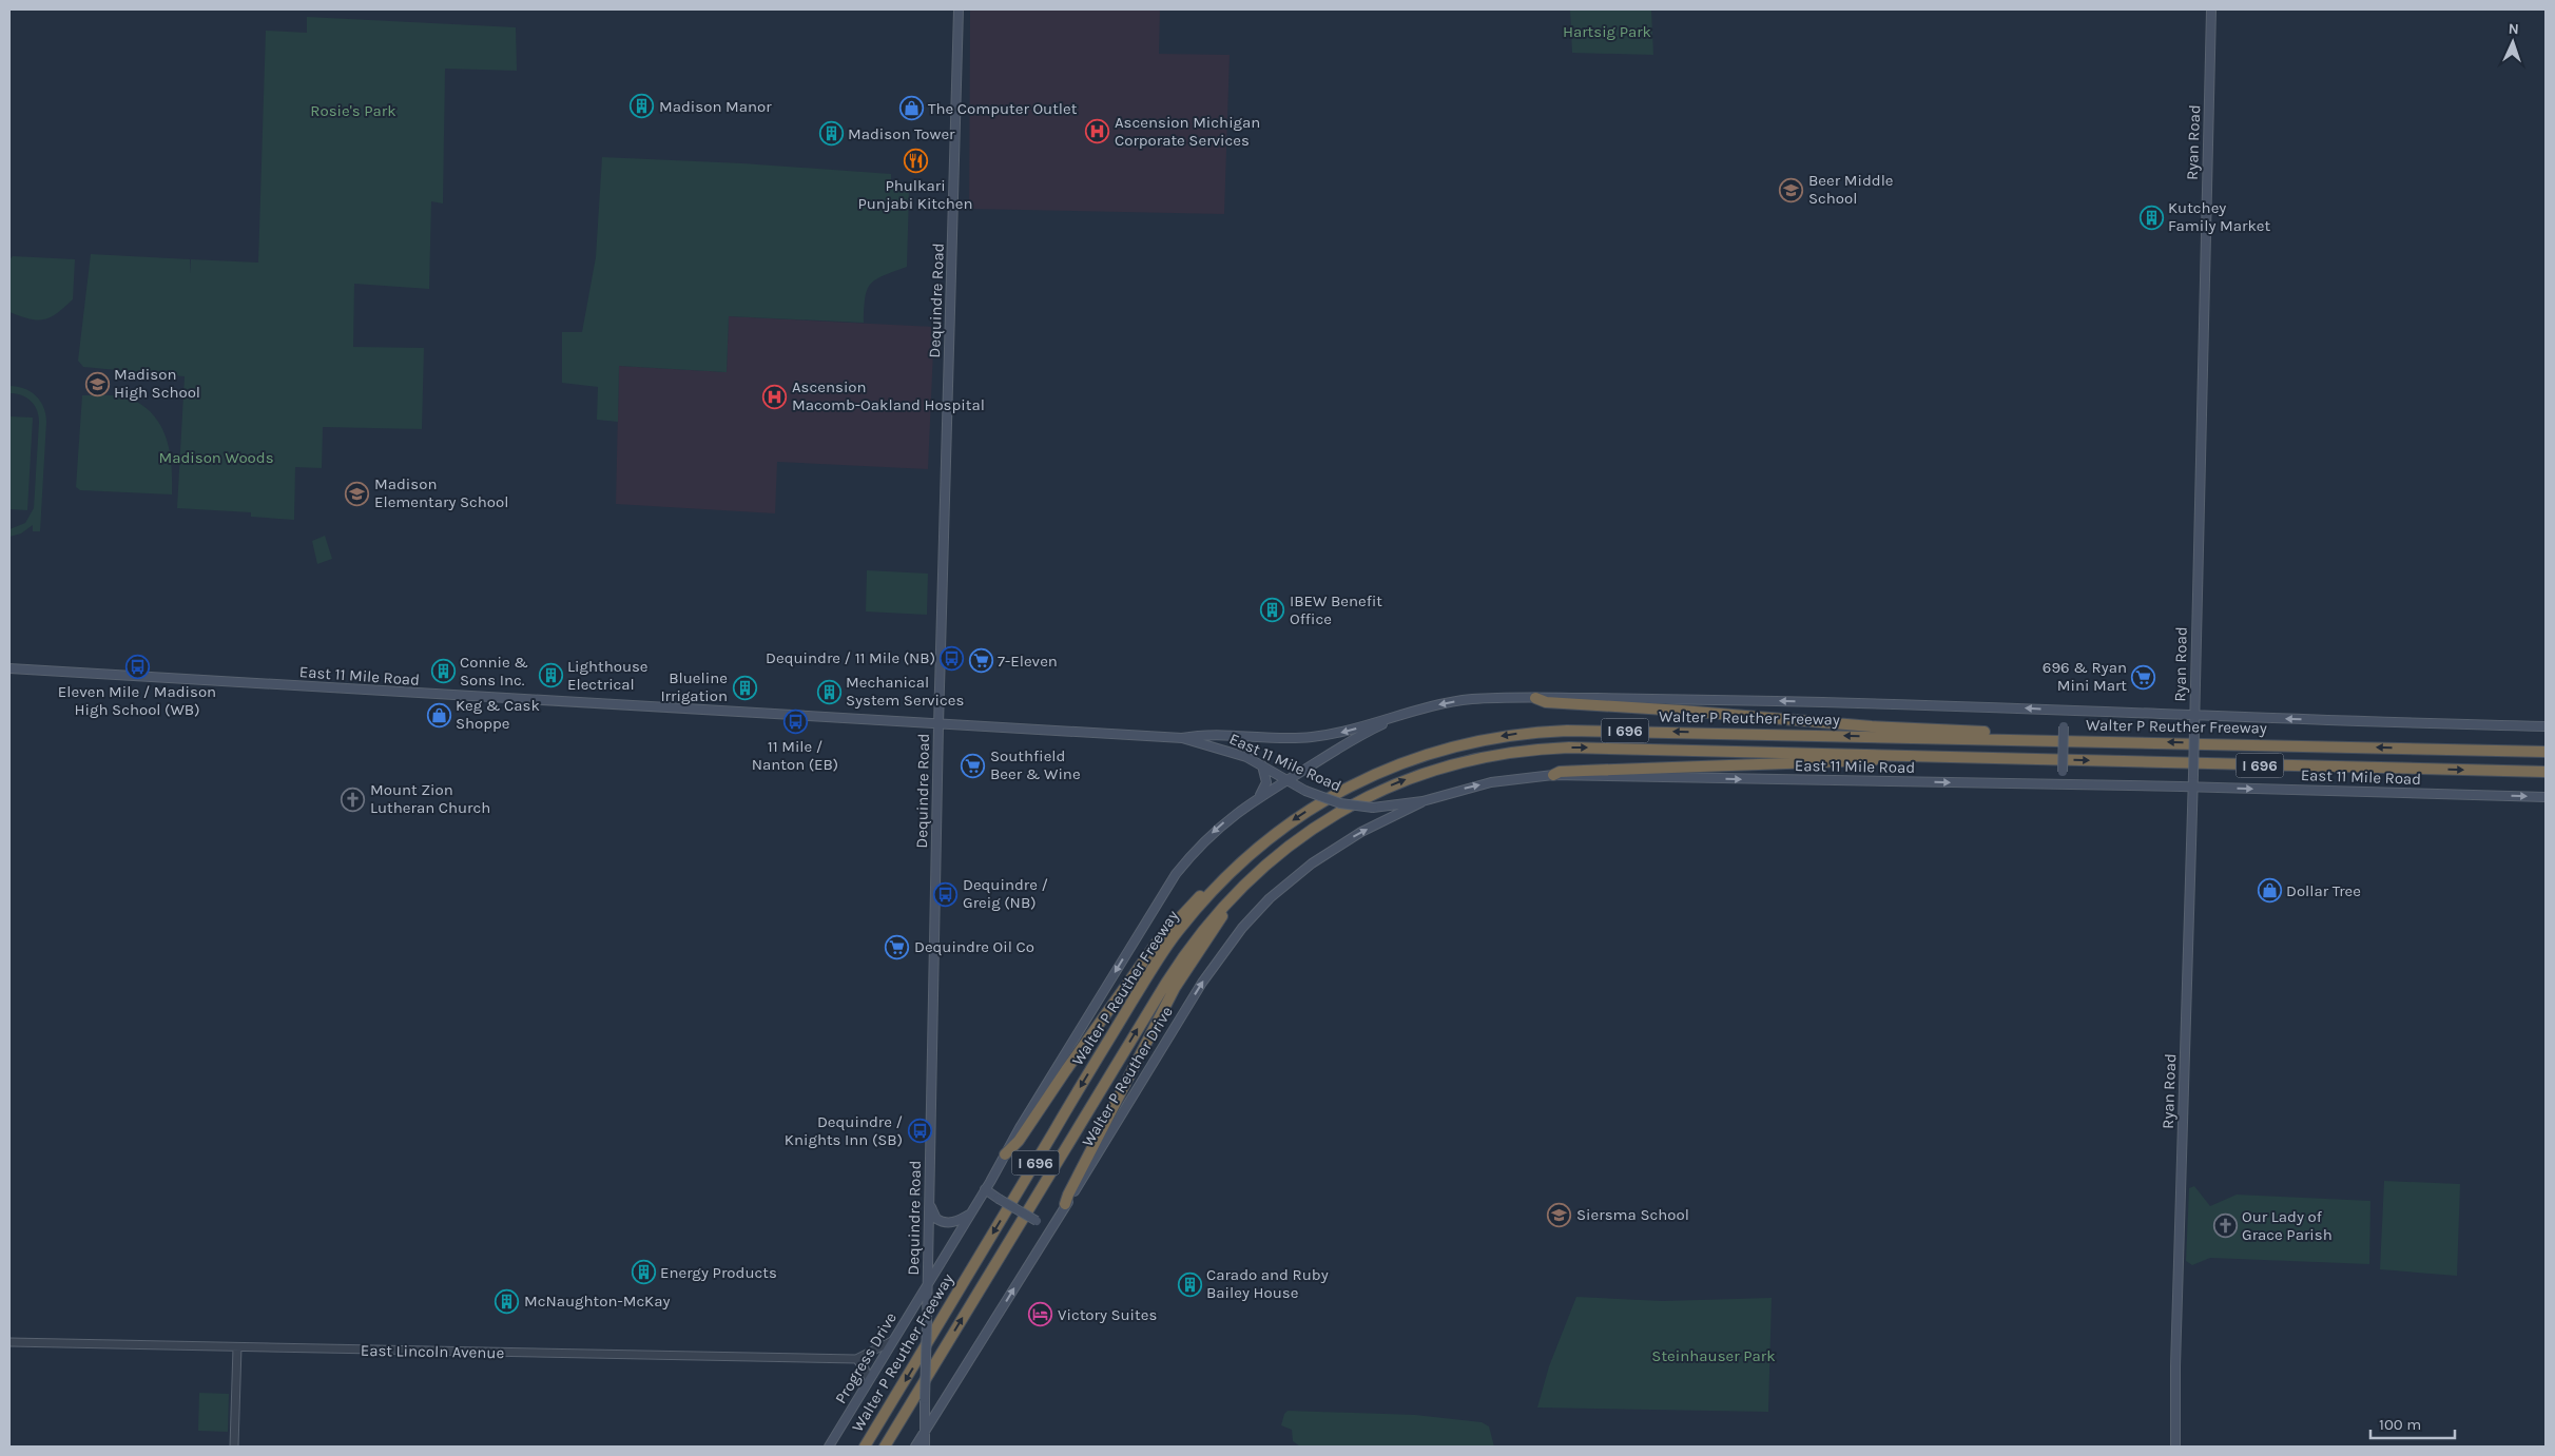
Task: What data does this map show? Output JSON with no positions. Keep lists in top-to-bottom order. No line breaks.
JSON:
{"streets":{"highway":["Walter P Reuther Freeway","I 696"],"main road":["Ryan Road","Dequindre Road","East 11 Mile Road","Walter P Reuther Drive","Progress Drive"],"street":["East Lincoln Avenue"]},"crossings":[["Ryan Road","East 11 Mile Road"],["Dequindre Road","East 11 Mile Road"],["Dequindre Road","Walter P Reuther Drive"],["Dequindre Road","Progress Drive"],["East 11 Mile Road","Walter P Reuther Drive"],["East Lincoln Avenue","Progress Drive"]],"one_way":["Walter P Reuther Drive"],"parks":["Hartsig Park","Rosie's Park","Madison Woods","Steinhauser Park"],"places":{"building":["Madison Manor","Madison Tower","Kutchey Family Market","IBEW Benefit Office","Connie & Sons Inc.","Lighthouse Electrical","Blueline Irrigation","Mechanical System Services","Energy Products","Carado and Ruby Bailey House","McNaughton-McKay"],"shop":["The Computer Outlet","Keg & Cask Shoppe","Dollar Tree"],"hospital":["Ascension Michigan Corporate Services","Ascension Macomb-Oakland Hospital"],"restaurant":["Phulkari Punjabi Kitchen"],"school or university":["Beer Middle School","Madison High School","Madison Elementary School","Siersma School"],"bus stop":["Dequindre / 11 Mile (NB)","Eleven Mile / Madison High School (WB)","11 Mile / Nanton (EB)","Dequindre / Greig (NB)","Dequindre / Knights Inn (SB)"],"supermarket":["7-Eleven","696 & Ryan Mini Mart","Southfield Beer & Wine","Dequindre Oil Co"],"church":["Mount Zion Lutheran Church","Our Lady of Grace Parish"],"hotel":["Victory Suites"]},"scale_bar":"100 m","north":"top"}
